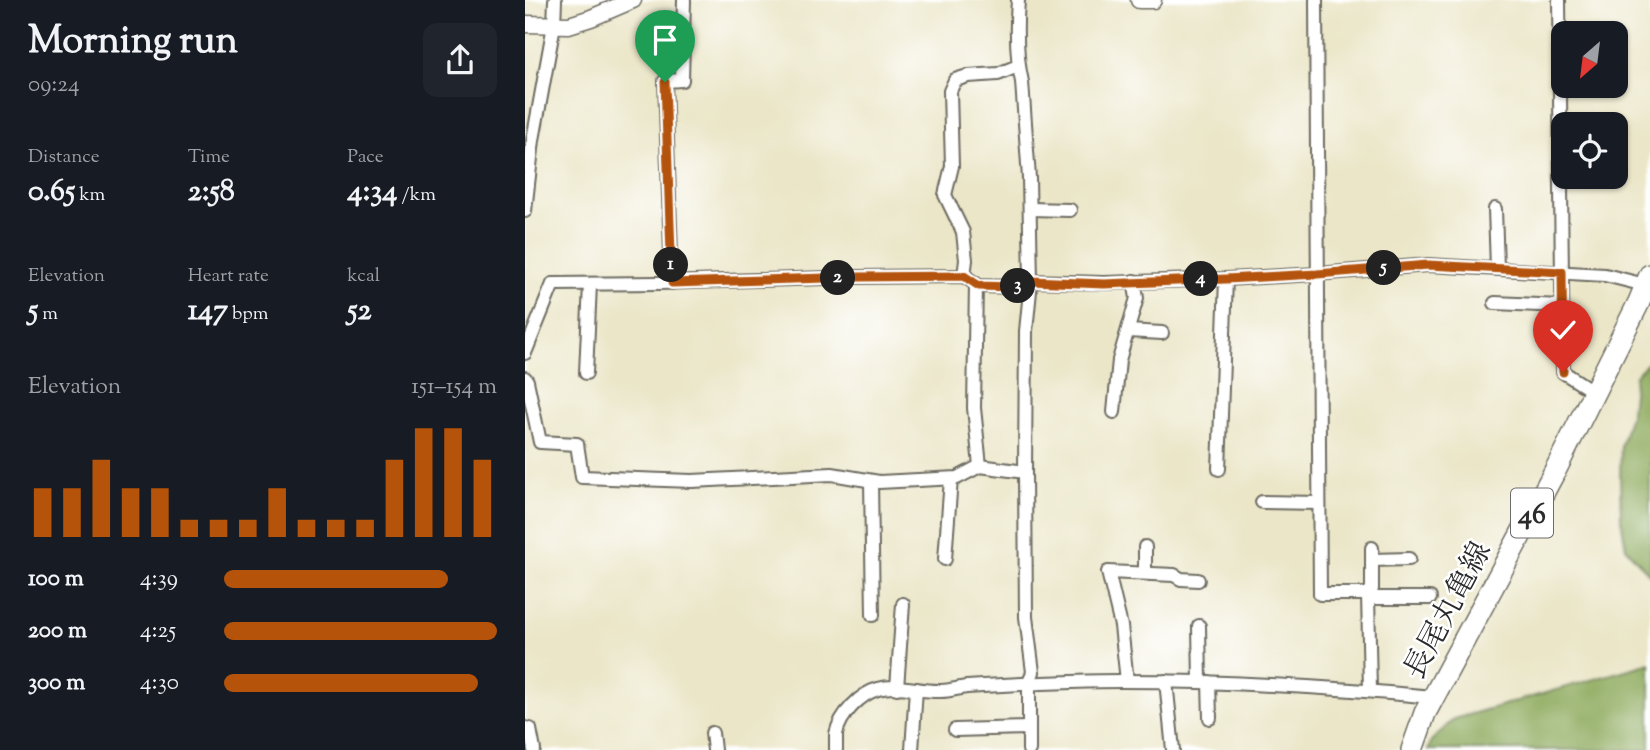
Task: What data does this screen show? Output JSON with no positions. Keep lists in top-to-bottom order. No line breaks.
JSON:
{"streets":{"main road":["46","長尾丸亀線"]},"north":"bottom left","page":{"heading":["Morning run","09:24"],"stats":[["Distance","0.65 km"],["Time","2:58"],["Pace","4:34 /km"],["Elevation","5 m"],["Heart rate","147 bpm"],["kcal","52"]],"pins":["1","5","2","4","3"],"chart":["Elevation","151–154 m"],"list":[{"name":"100 m","note":"4:39"},{"name":"200 m","note":"4:25"},{"name":"300 m","note":"4:30"}]}}
